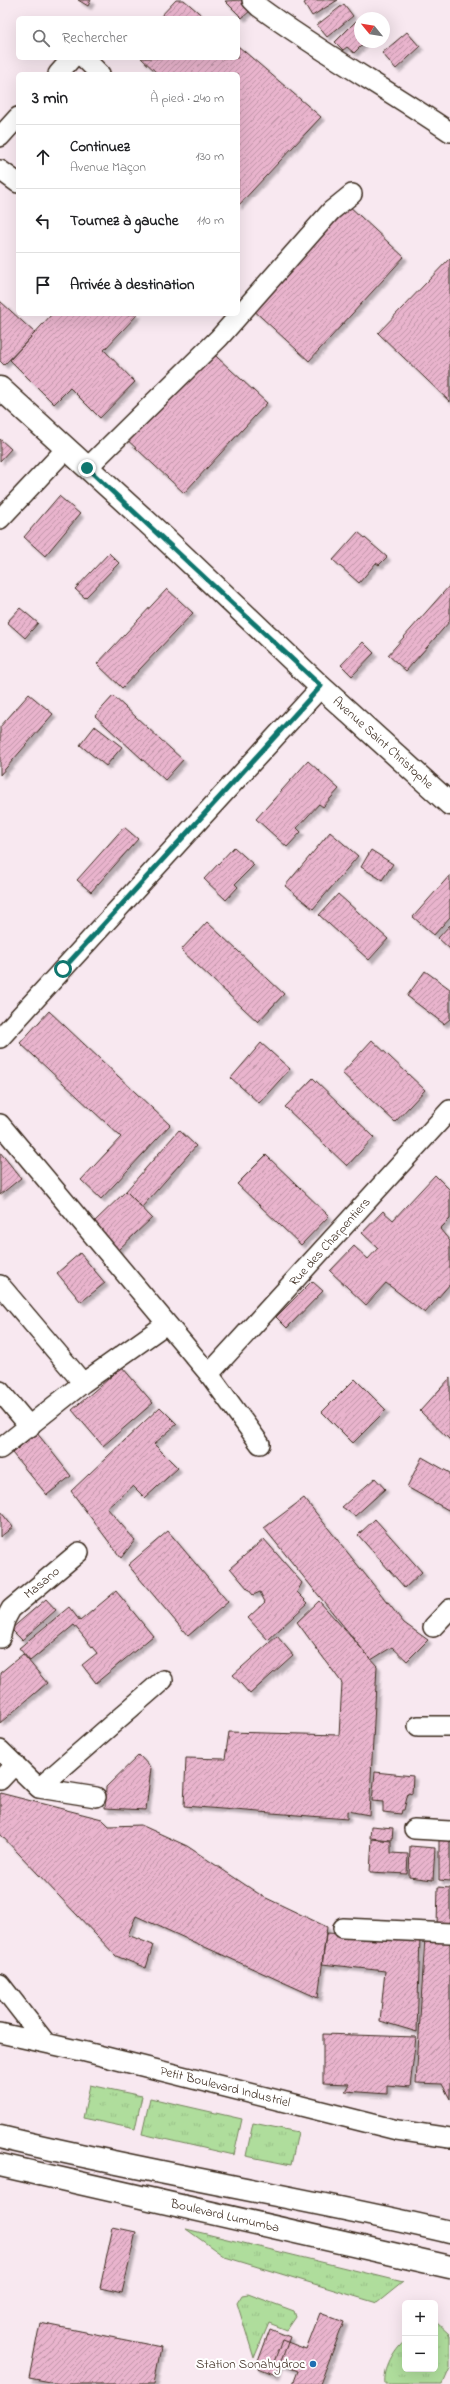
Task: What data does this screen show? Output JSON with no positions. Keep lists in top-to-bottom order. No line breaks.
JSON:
{"streets":{"main road":["Avenue Saint Christophe","Boulevard Lumumba"],"street":["Rue des Charpentiers","Masano","Petit Boulevard Industriel"]},"places":["Station Sonahydroc"],"north":"top left","page":{"search":"Rechercher","heading":["3 min","À pied · 240 m"],"list":[["Continuez","Avenue Maçon","130 m"],["Tournez à gauche","110 m"],"Arrivée à destination"],"map_buttons":["+","−"]}}
